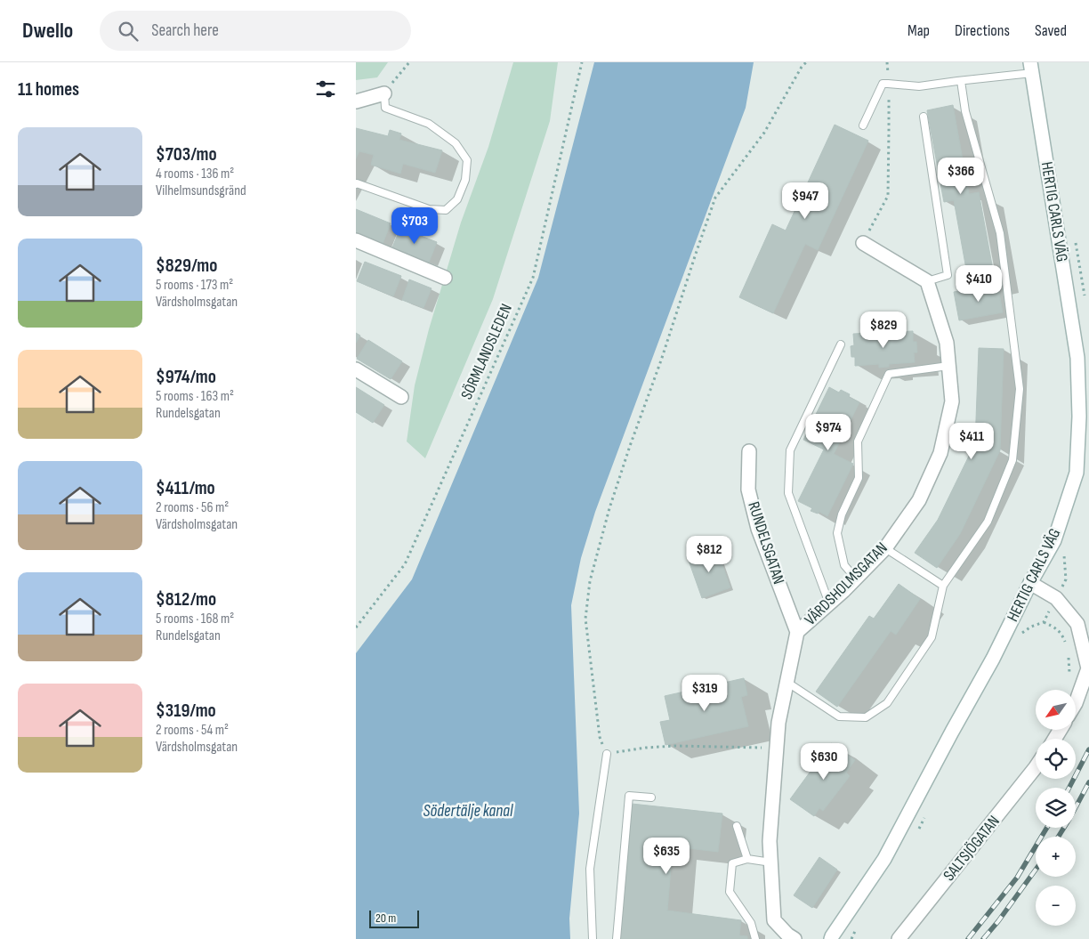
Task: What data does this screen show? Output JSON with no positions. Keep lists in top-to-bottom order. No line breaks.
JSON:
{"streets":{"street":["HERTIG CARLS VÄG","RUNDELSGATAN","VÄRDSHOLMSGATAN","SALTSJÖGATAN"],"path":["SÖRMLANDSLEDEN"]},"crossings":[["RUNDELSGATAN","VÄRDSHOLMSGATAN"]],"water":["Södertälje kanal"],"scale_bar":"20 m","north":"bottom left","page":{"header":"Dwello","search":"Search here","nav":["Map","Directions","Saved"],"heading":"11 homes","list":[{"name":"$703/mo","note":"4 rooms · 136 m² · Vilhelmsundsgränd"},{"name":"$829/mo","note":"5 rooms · 173 m² · Värdsholmsgatan"},{"name":"$974/mo","note":"5 rooms · 163 m² · Rundelsgatan"},{"name":"$411/mo","note":"2 rooms · 56 m² · Värdsholmsgatan"},{"name":"$812/mo","note":"5 rooms · 168 m² · Rundelsgatan"},{"name":"$319/mo","note":"2 rooms · 54 m² · Värdsholmsgatan"}],"price":["$366","$947","$703","$410","$829","$974","$411","$812","$319","$630","$635"],"map_buttons":["+","−"],"scale":"20 m"}}
